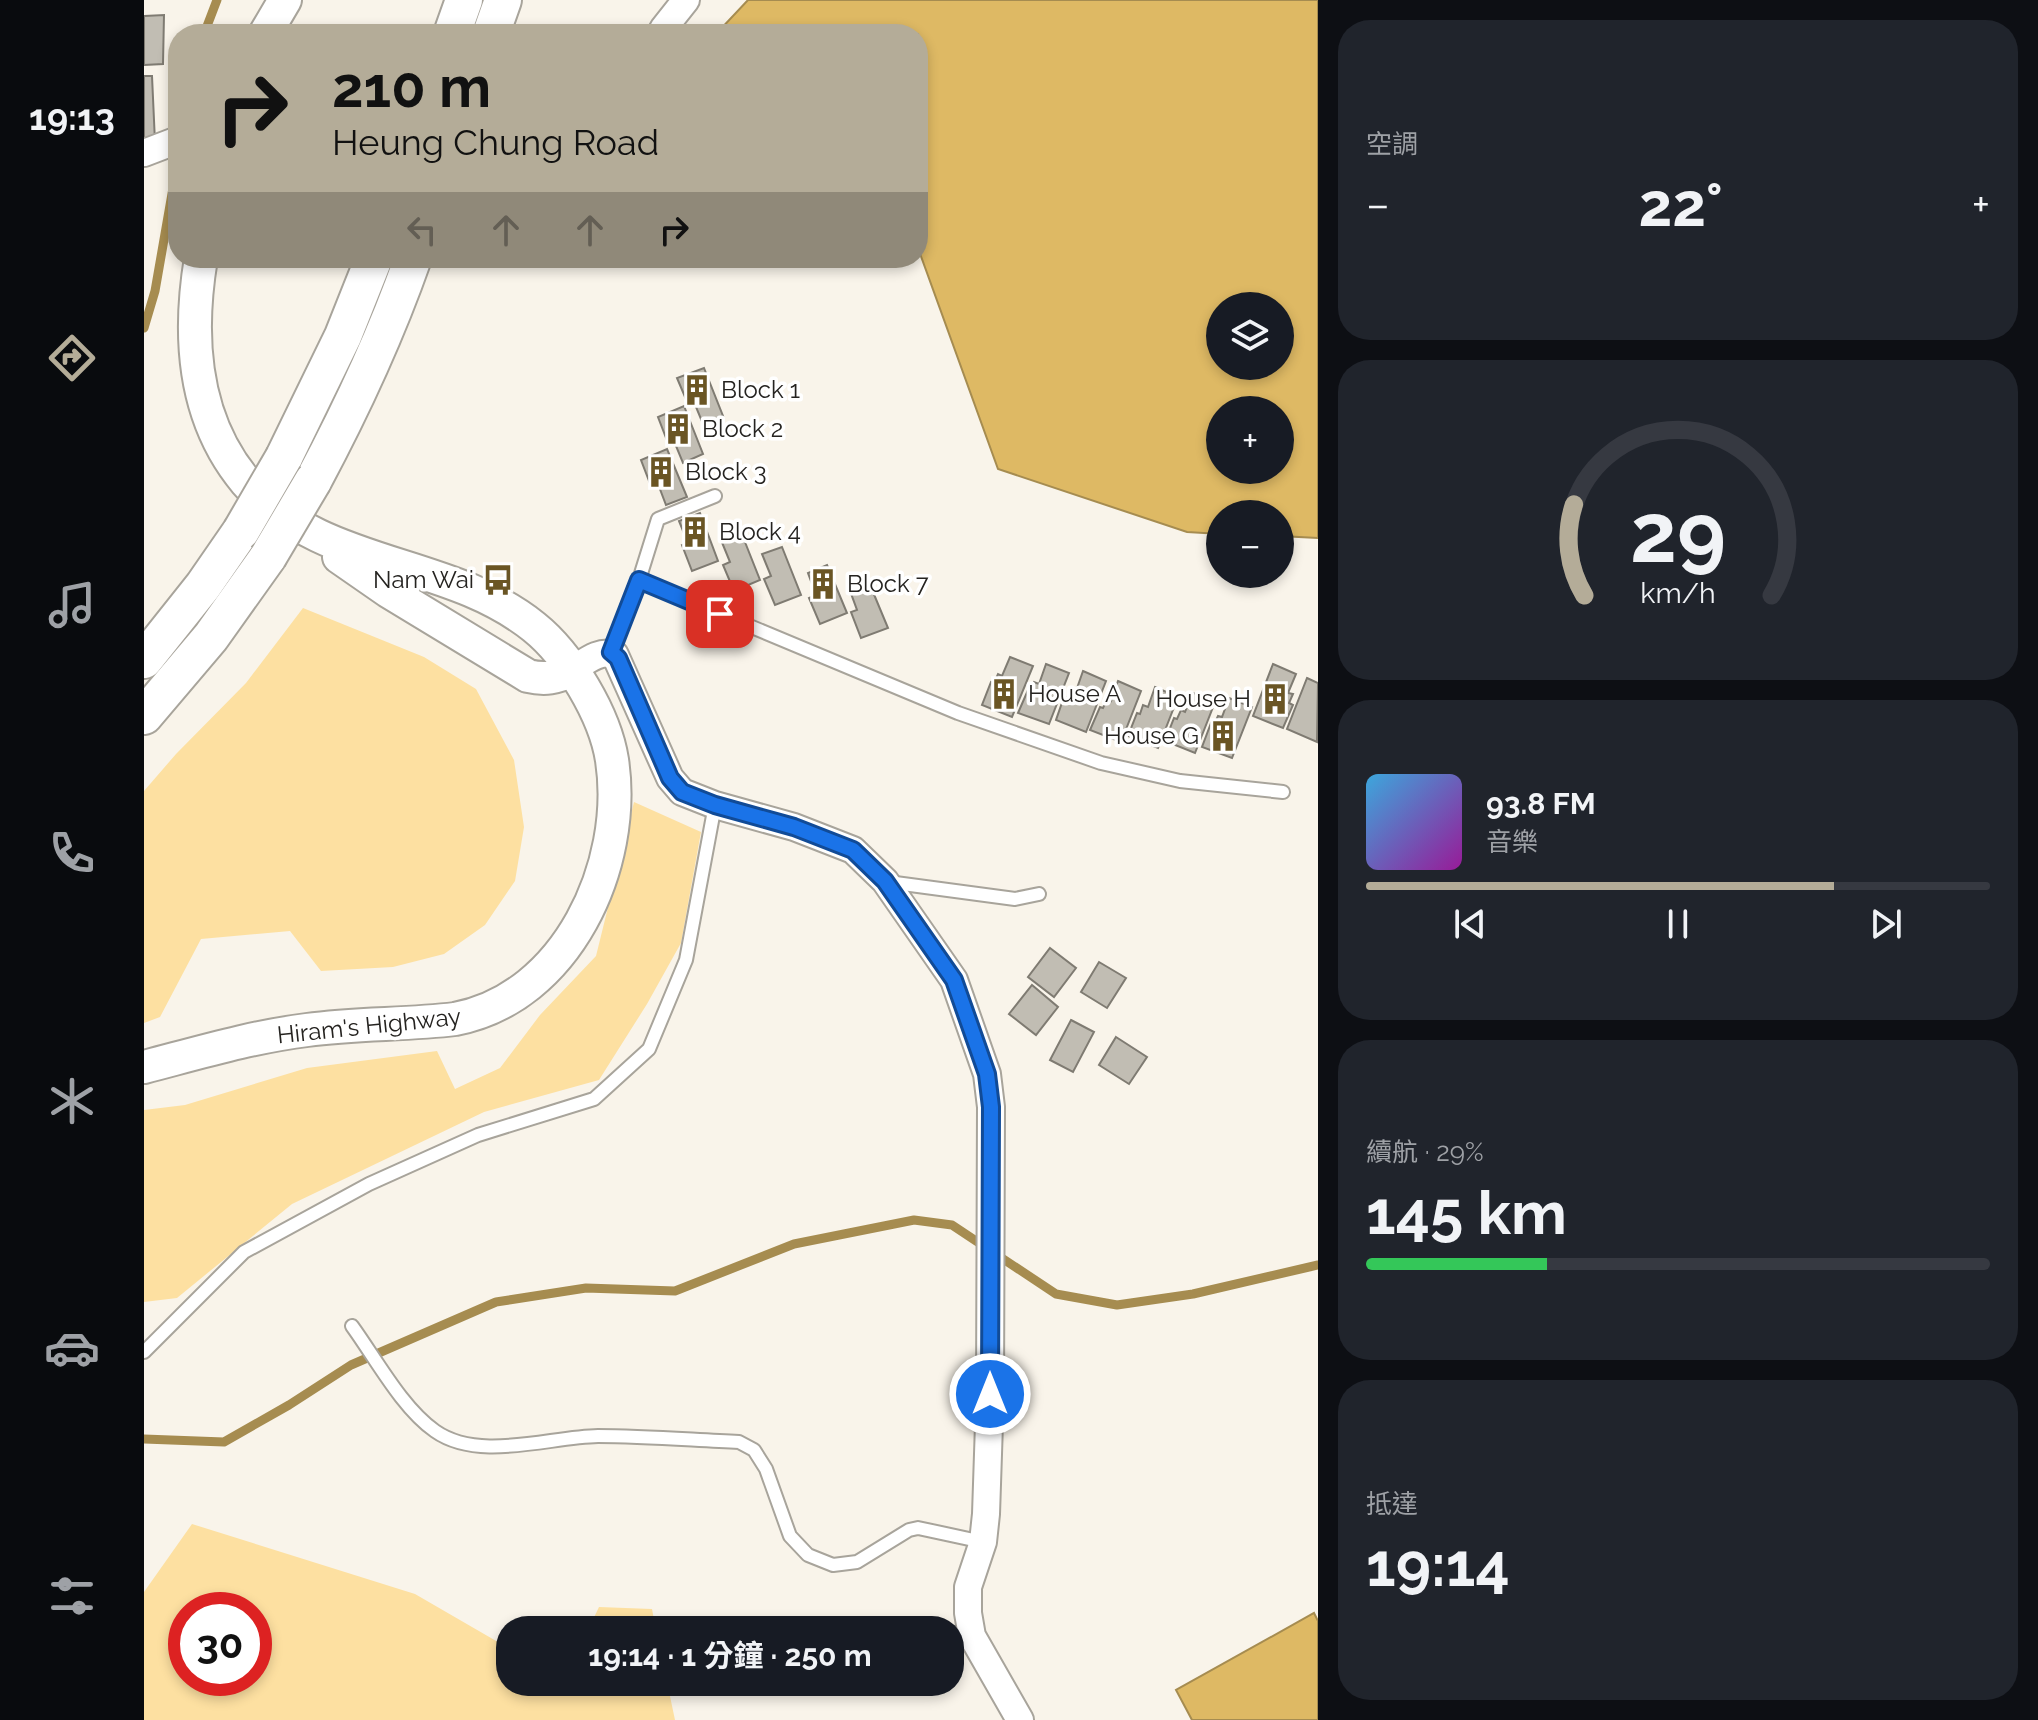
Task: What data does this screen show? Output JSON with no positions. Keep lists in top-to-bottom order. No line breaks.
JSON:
{"streets":{"street":["Hiram's Highway"]},"places":{"building":["Block 1","Block 2","Block 3","Block 4","Block 7","House A","House H","House G"],"bus stop":["Nam Wai"]},"page":{"tabs":"19:13","tile":["空調",["續航 · 29%","145 km"],["抵達","19:14"]],"turn":["210 m","Heung Chung Road"],"heat":["−","22°","+"],"map_buttons":["+","−"],"song":["93.8 FM","音樂"],"limit":"30","trip":"19:14 · 1 分鐘 · 250 m","gauge":["29","km/h"]}}
